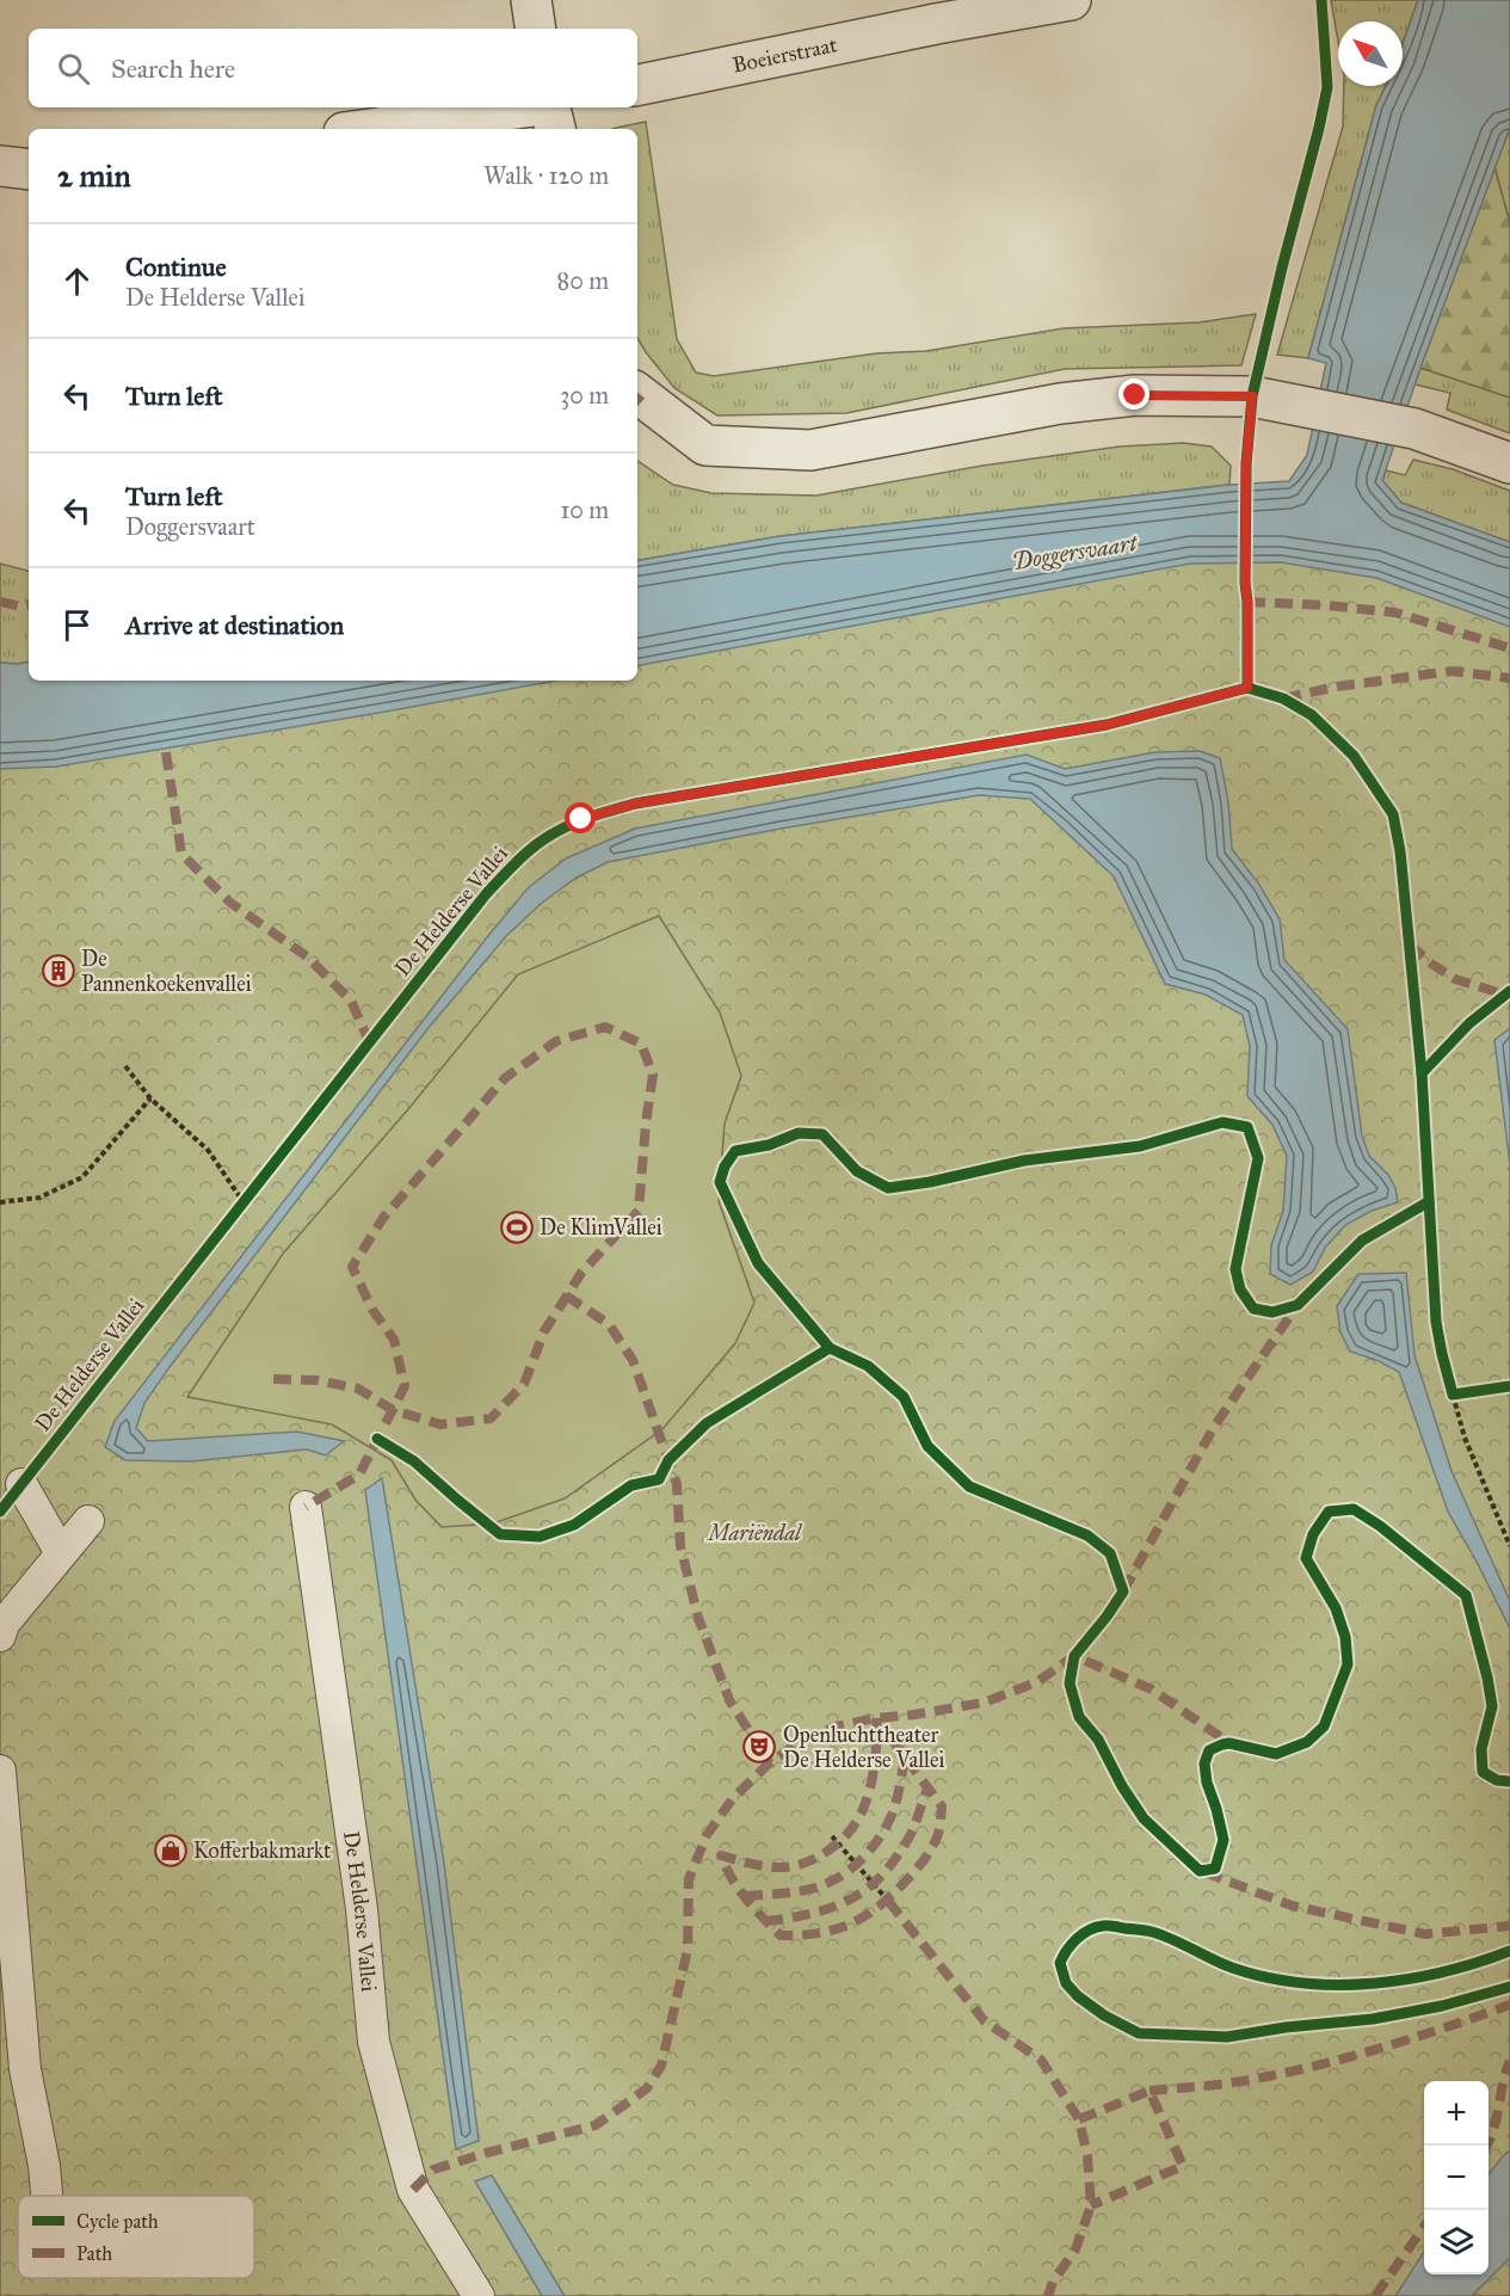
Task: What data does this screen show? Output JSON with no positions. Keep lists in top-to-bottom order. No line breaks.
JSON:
{"streets":{"street":["Boeierstraat"],"lane":["De Helderse Vallei"]},"water":["Doggersvaart"],"parks":["Mariëndal"],"places":{"building":["De Pannenkoekenvallei"],"sports":["De KlimVallei"],"theatre":["Openluchttheater De Helderse Vallei"],"shop":["Kofferbakmarkt"]},"legend":["Cycle path","Path"],"north":"top left","page":{"search":"Search here","heading":["2 min","Walk · 120 m"],"list":[["Continue","De Helderse Vallei","80 m"],["Turn left","30 m"],["Turn left","Doggersvaart","10 m"],"Arrive at destination"],"map_buttons":["+","−"]}}
